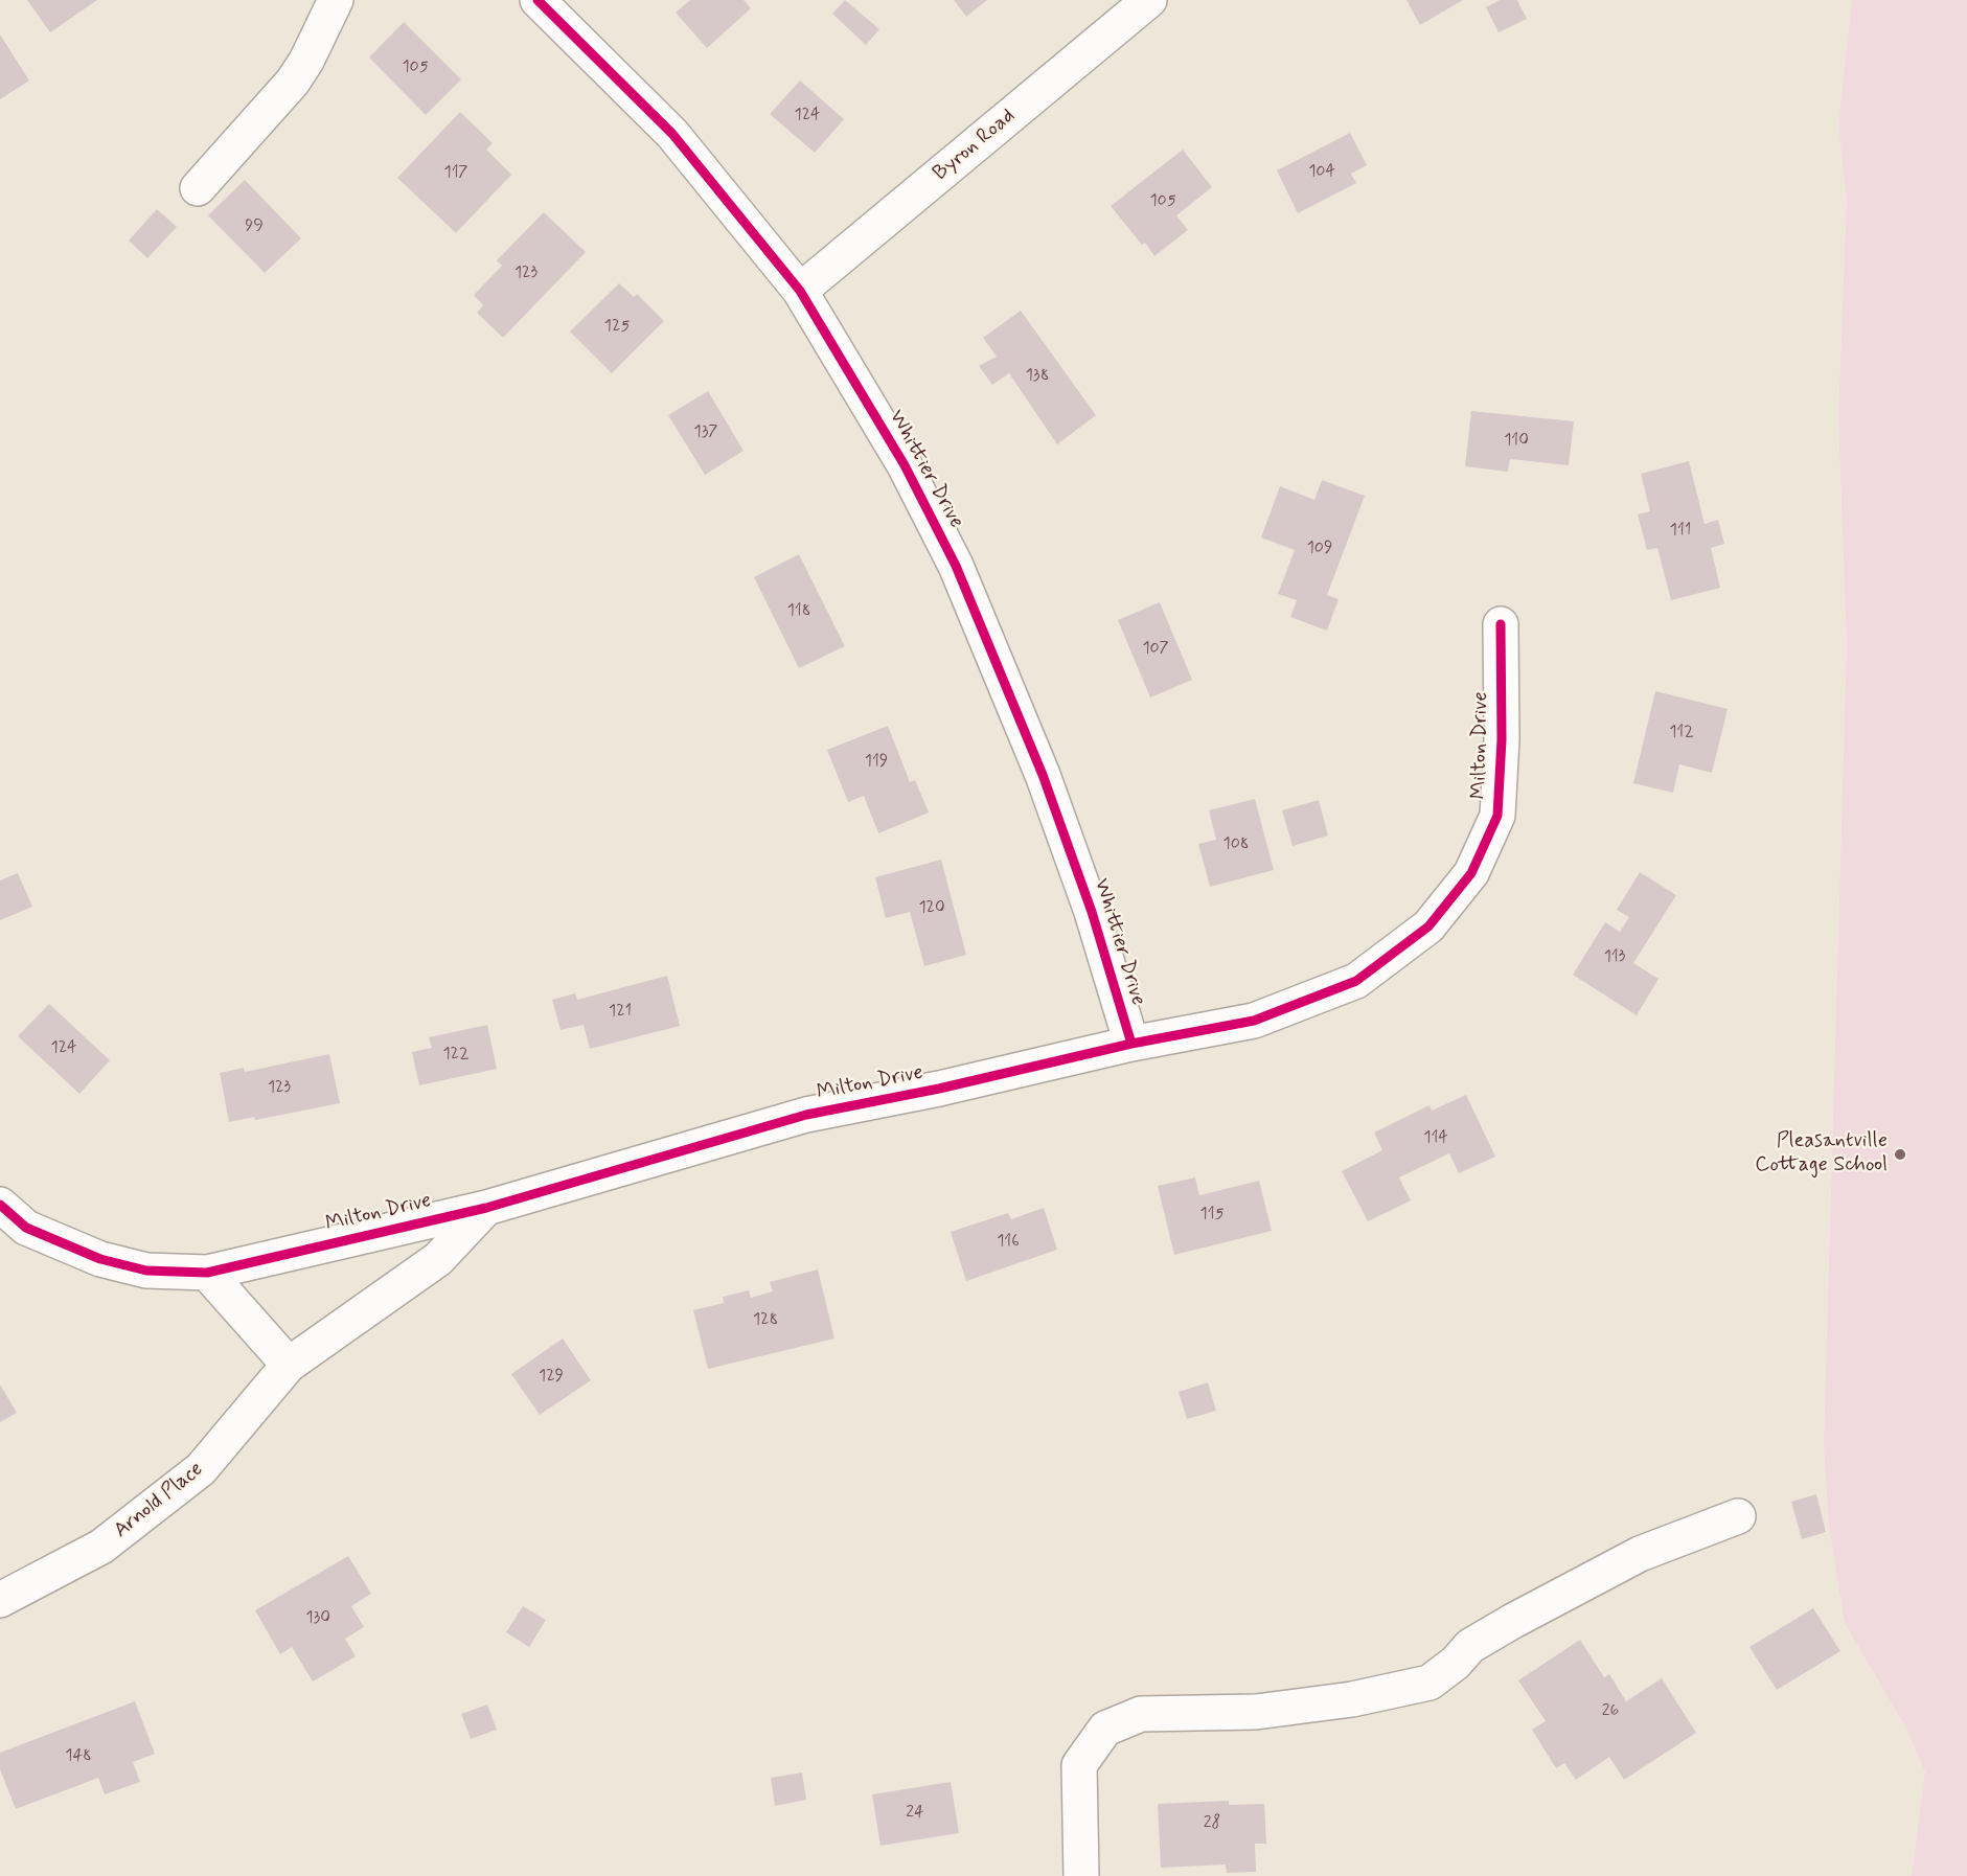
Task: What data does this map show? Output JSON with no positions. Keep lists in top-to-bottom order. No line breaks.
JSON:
{"streets":{"street":["Byron Road","Whittier Drive","Milton Drive","Arnold Place"]},"crossings":[["Byron Road","Whittier Drive"],["Whittier Drive","Milton Drive"],["Milton Drive","Arnold Place"]],"places":["Pleasantville Cottage School"],"house_numbers":["105","124","104","117","105","99","123","125","138","137","110","111","109","118","107","112","119","108","120","113","121","124","122","123","114","115","116","128","129","130","26","148","24","28"]}
